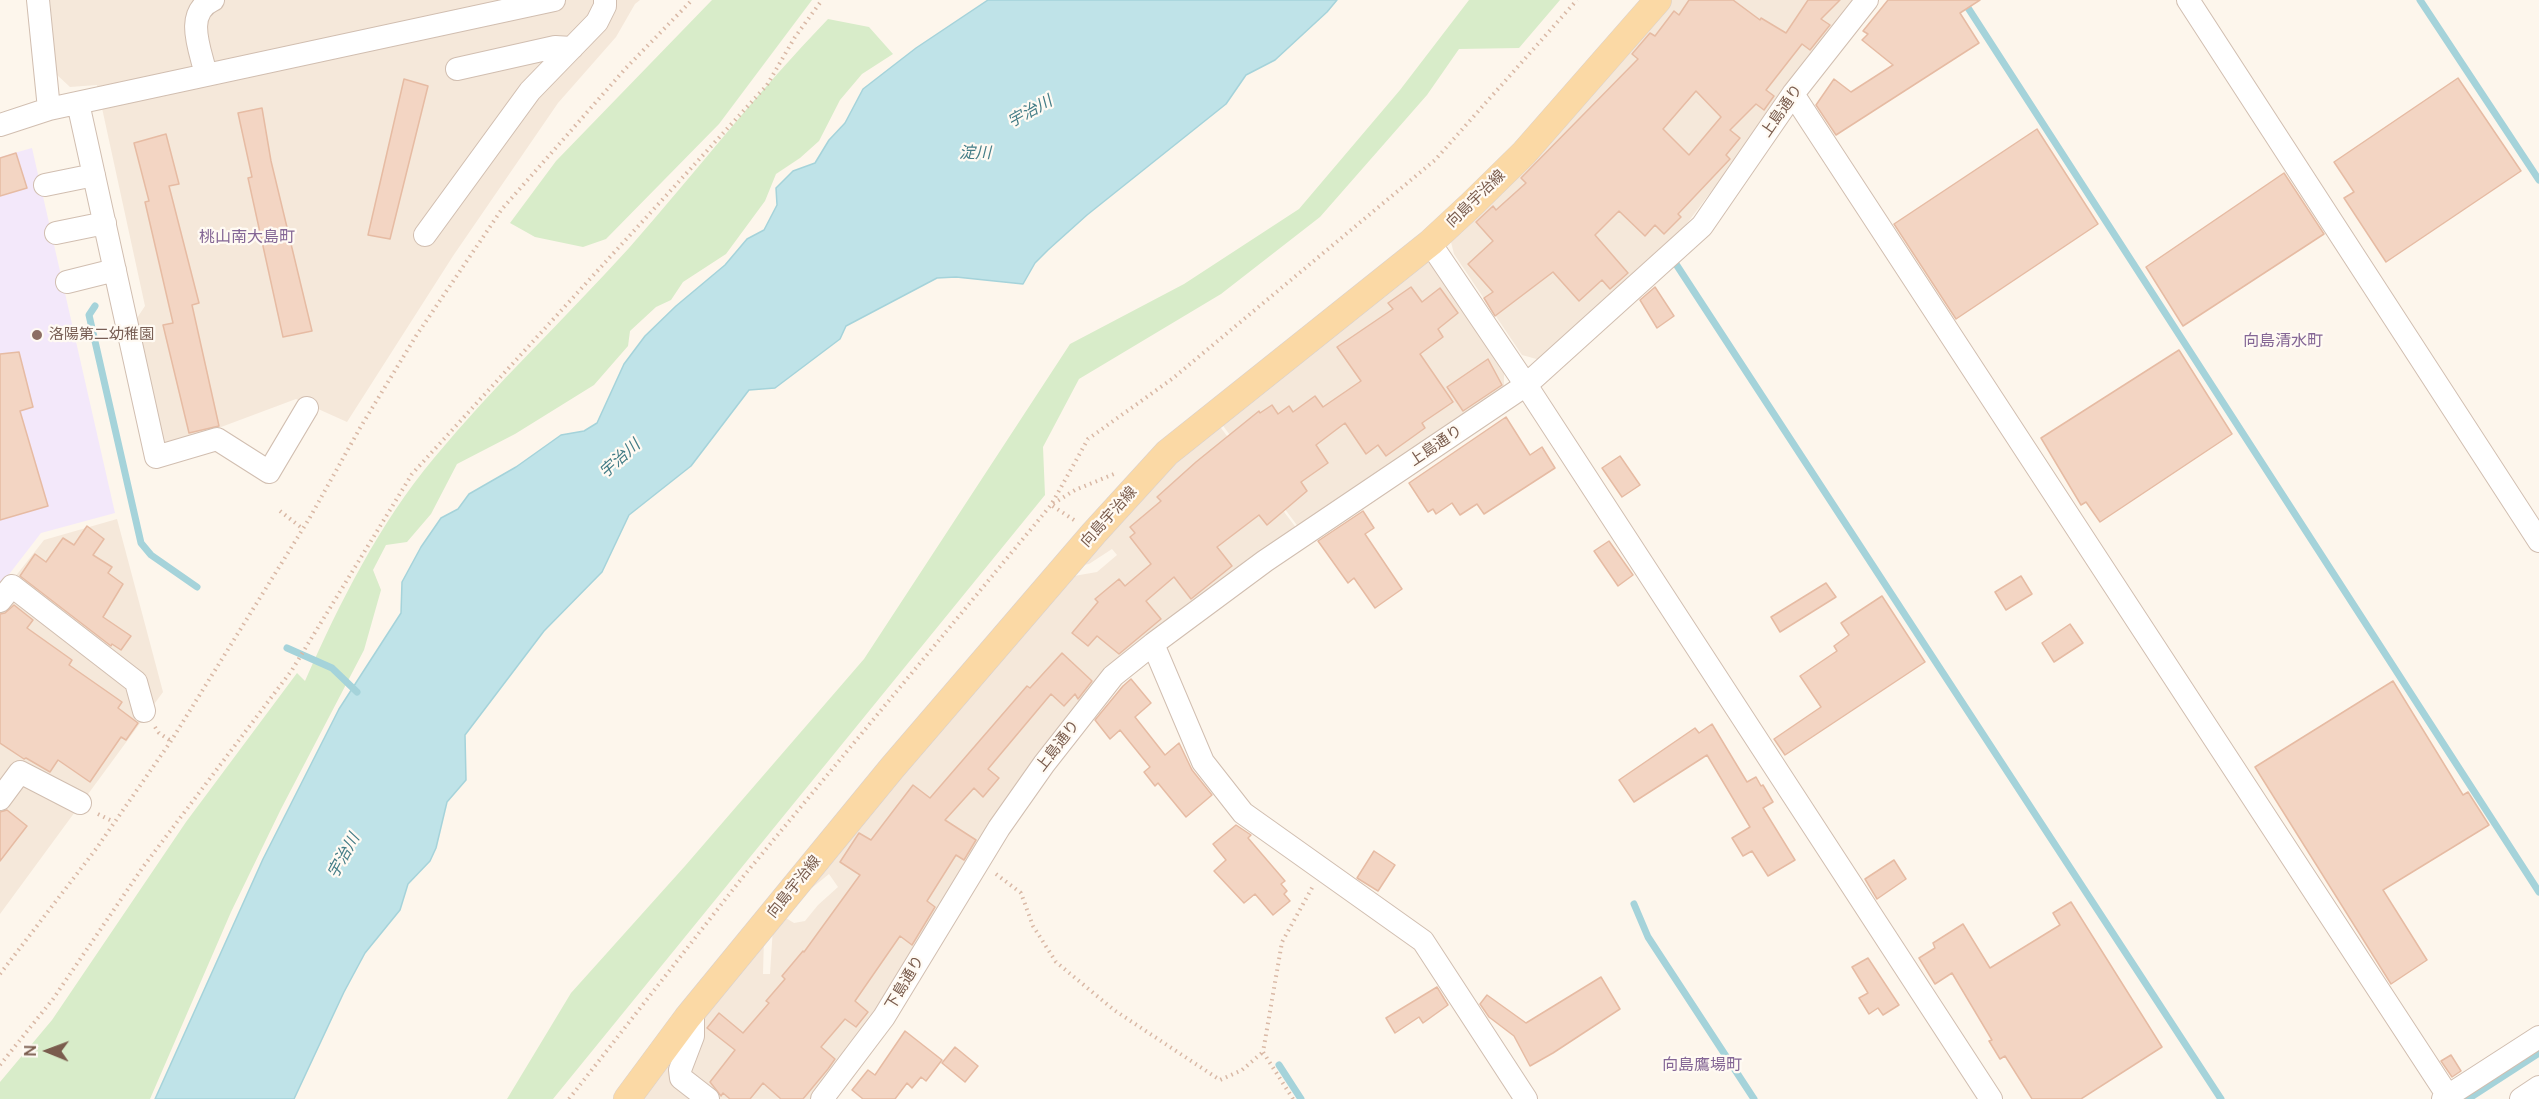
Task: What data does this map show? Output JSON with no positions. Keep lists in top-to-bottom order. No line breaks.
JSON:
{"streets":{"main road":["向島宇治線"],"street":["上島通り","下島通り"]},"crossings":[["上島通り","下島通り"]],"districts":["桃山南大島町","向島清水町","向島鷹場町"],"water":["宇治川","淀川"],"places":["洛陽第二幼稚園"],"north":"left"}
